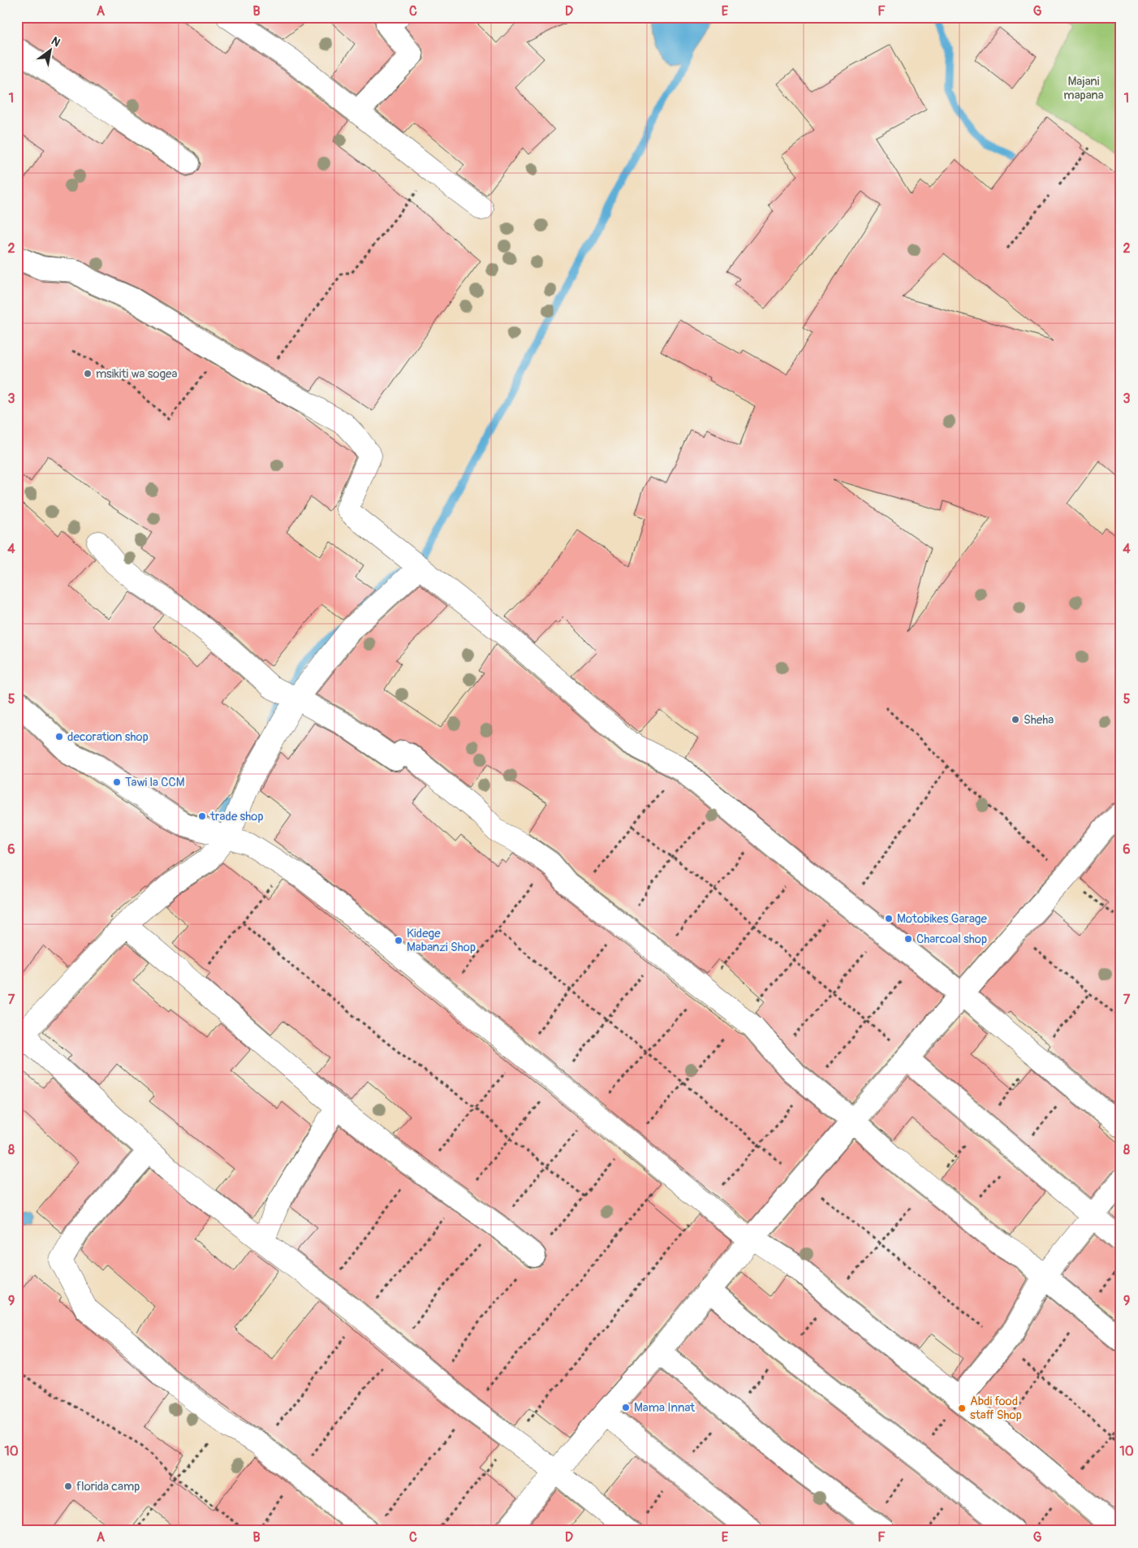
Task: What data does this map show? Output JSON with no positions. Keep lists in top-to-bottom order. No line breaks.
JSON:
{"parks":["Majani mapana"],"places":["msikiti wa sogea","Sheha","decoration shop","Tawi la CCM","trade shop","Motobikes Garage","Charcoal shop","Kidege Mabanzi Shop","Mama Innat","Abdi food staff Shop","florida camp"],"north":"top right","grid":{"columns":["A","B","C","D","E","F","G"],"rows":["1","2","3","4","5","6","7","8","9","10"]}}
